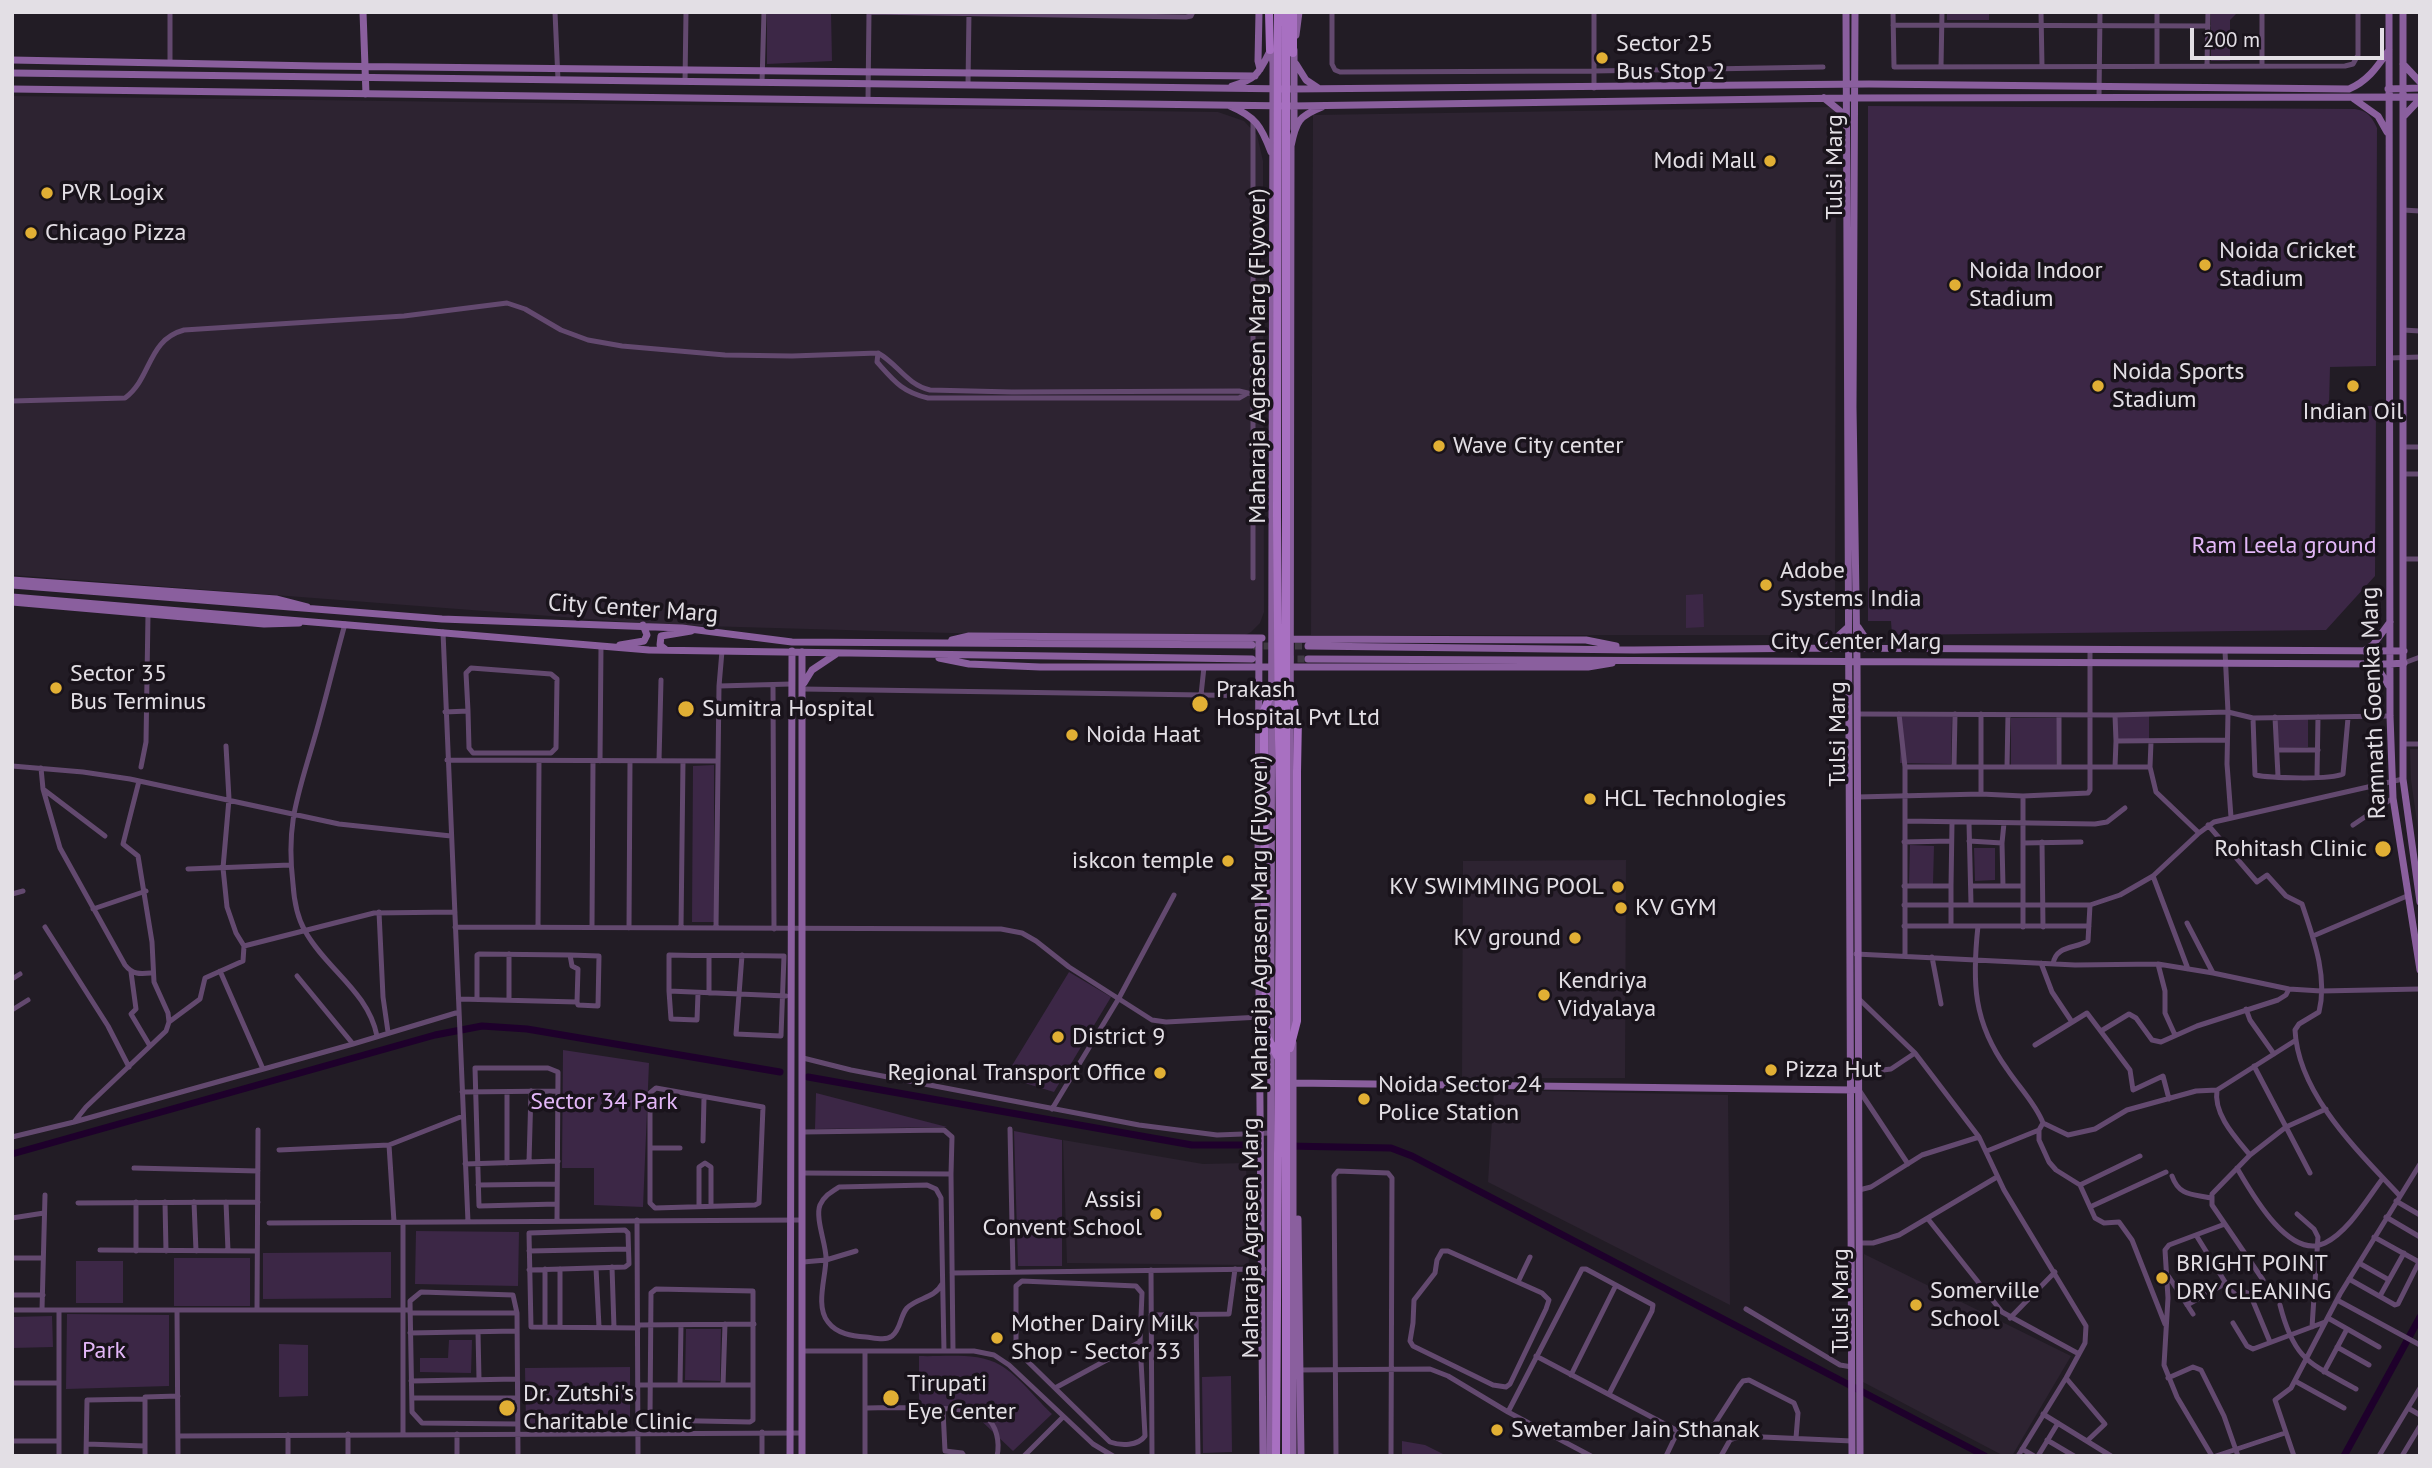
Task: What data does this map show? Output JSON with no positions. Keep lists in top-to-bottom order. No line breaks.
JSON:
{"streets":{"main road":["Maharaja Agrasen Marg (Flyover)"],"street":["Tulsi Marg","City Center Marg","Ramnath Goenka Marg","Maharaja Agrasen Marg"]},"crossings":[["Tulsi Marg","City Center Marg"],["City Center Marg","Ramnath Goenka Marg"]],"parks":["Ram Leela ground","Sector 34 Park","Park"],"places":["Sector 25 Bus Stop 2","Modi Mall","PVR Logix","Chicago Pizza","Noida Cricket Stadium","Noida Indoor Stadium","Noida Sports Stadium","Indian Oil","Wave City center","Adobe Systems India","Sector 35 Bus Terminus","Prakash Hospital Pvt Ltd","Sumitra Hospital","Noida Haat","HCL Technologies","Rohitash Clinic","iskcon temple","KV SWIMMING POOL","KV GYM","KV ground","Kendriya Vidyalaya","District 9","Pizza Hut","Regional Transport Office","Noida Sector 24 Police Station","Assisi Convent School","BRIGHT POINT DRY CLEANING","Somerville School","Mother Dairy Milk Shop - Sector 33","Tirupati Eye Center","Dr. Zutshi's Charitable Clinic","Swetamber Jain Sthanak"],"scale_bar":"200 m"}
